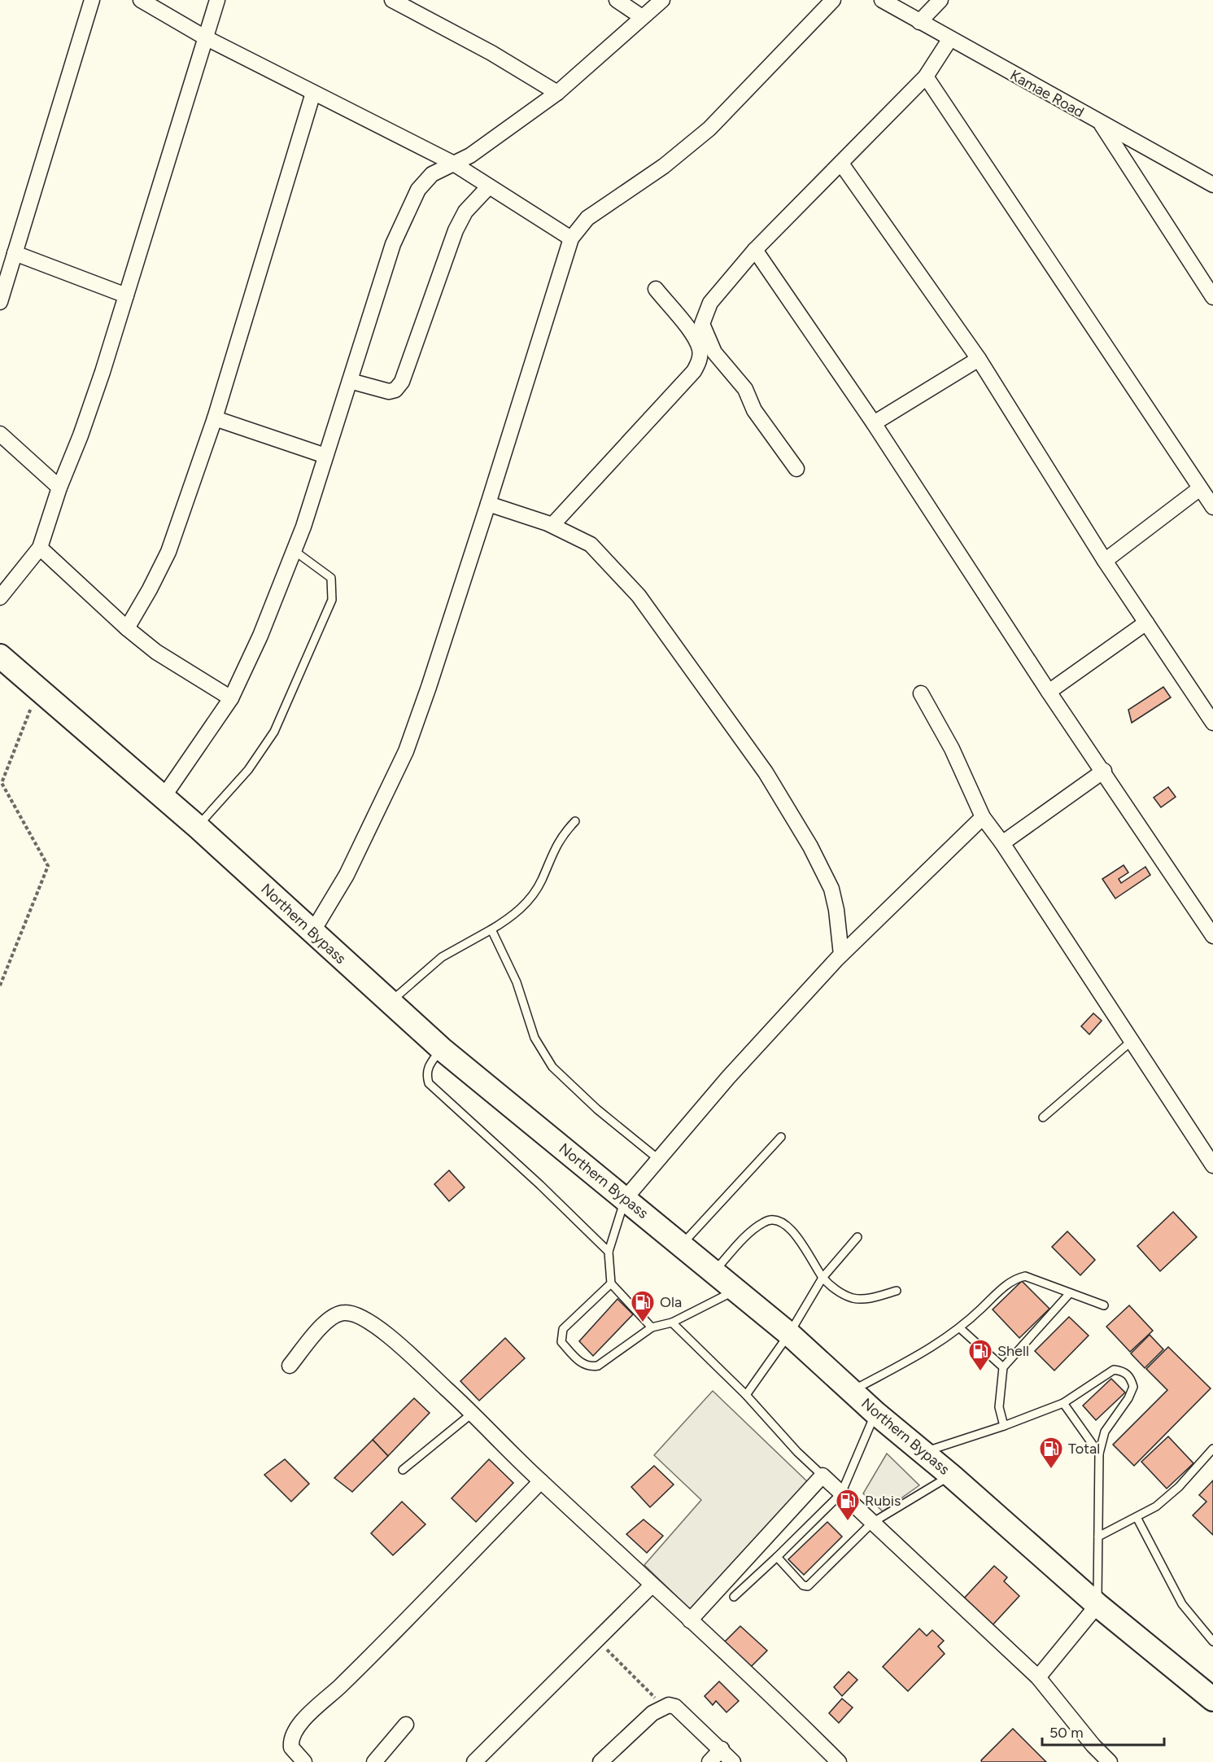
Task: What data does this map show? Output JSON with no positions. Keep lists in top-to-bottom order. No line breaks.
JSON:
{"streets":{"main road":["Northern Bypass"],"street":["Kamae Road"]},"places":{"fuel station":["Ola","Shell","Total","Rubis"]},"scale_bar":"50 m"}
